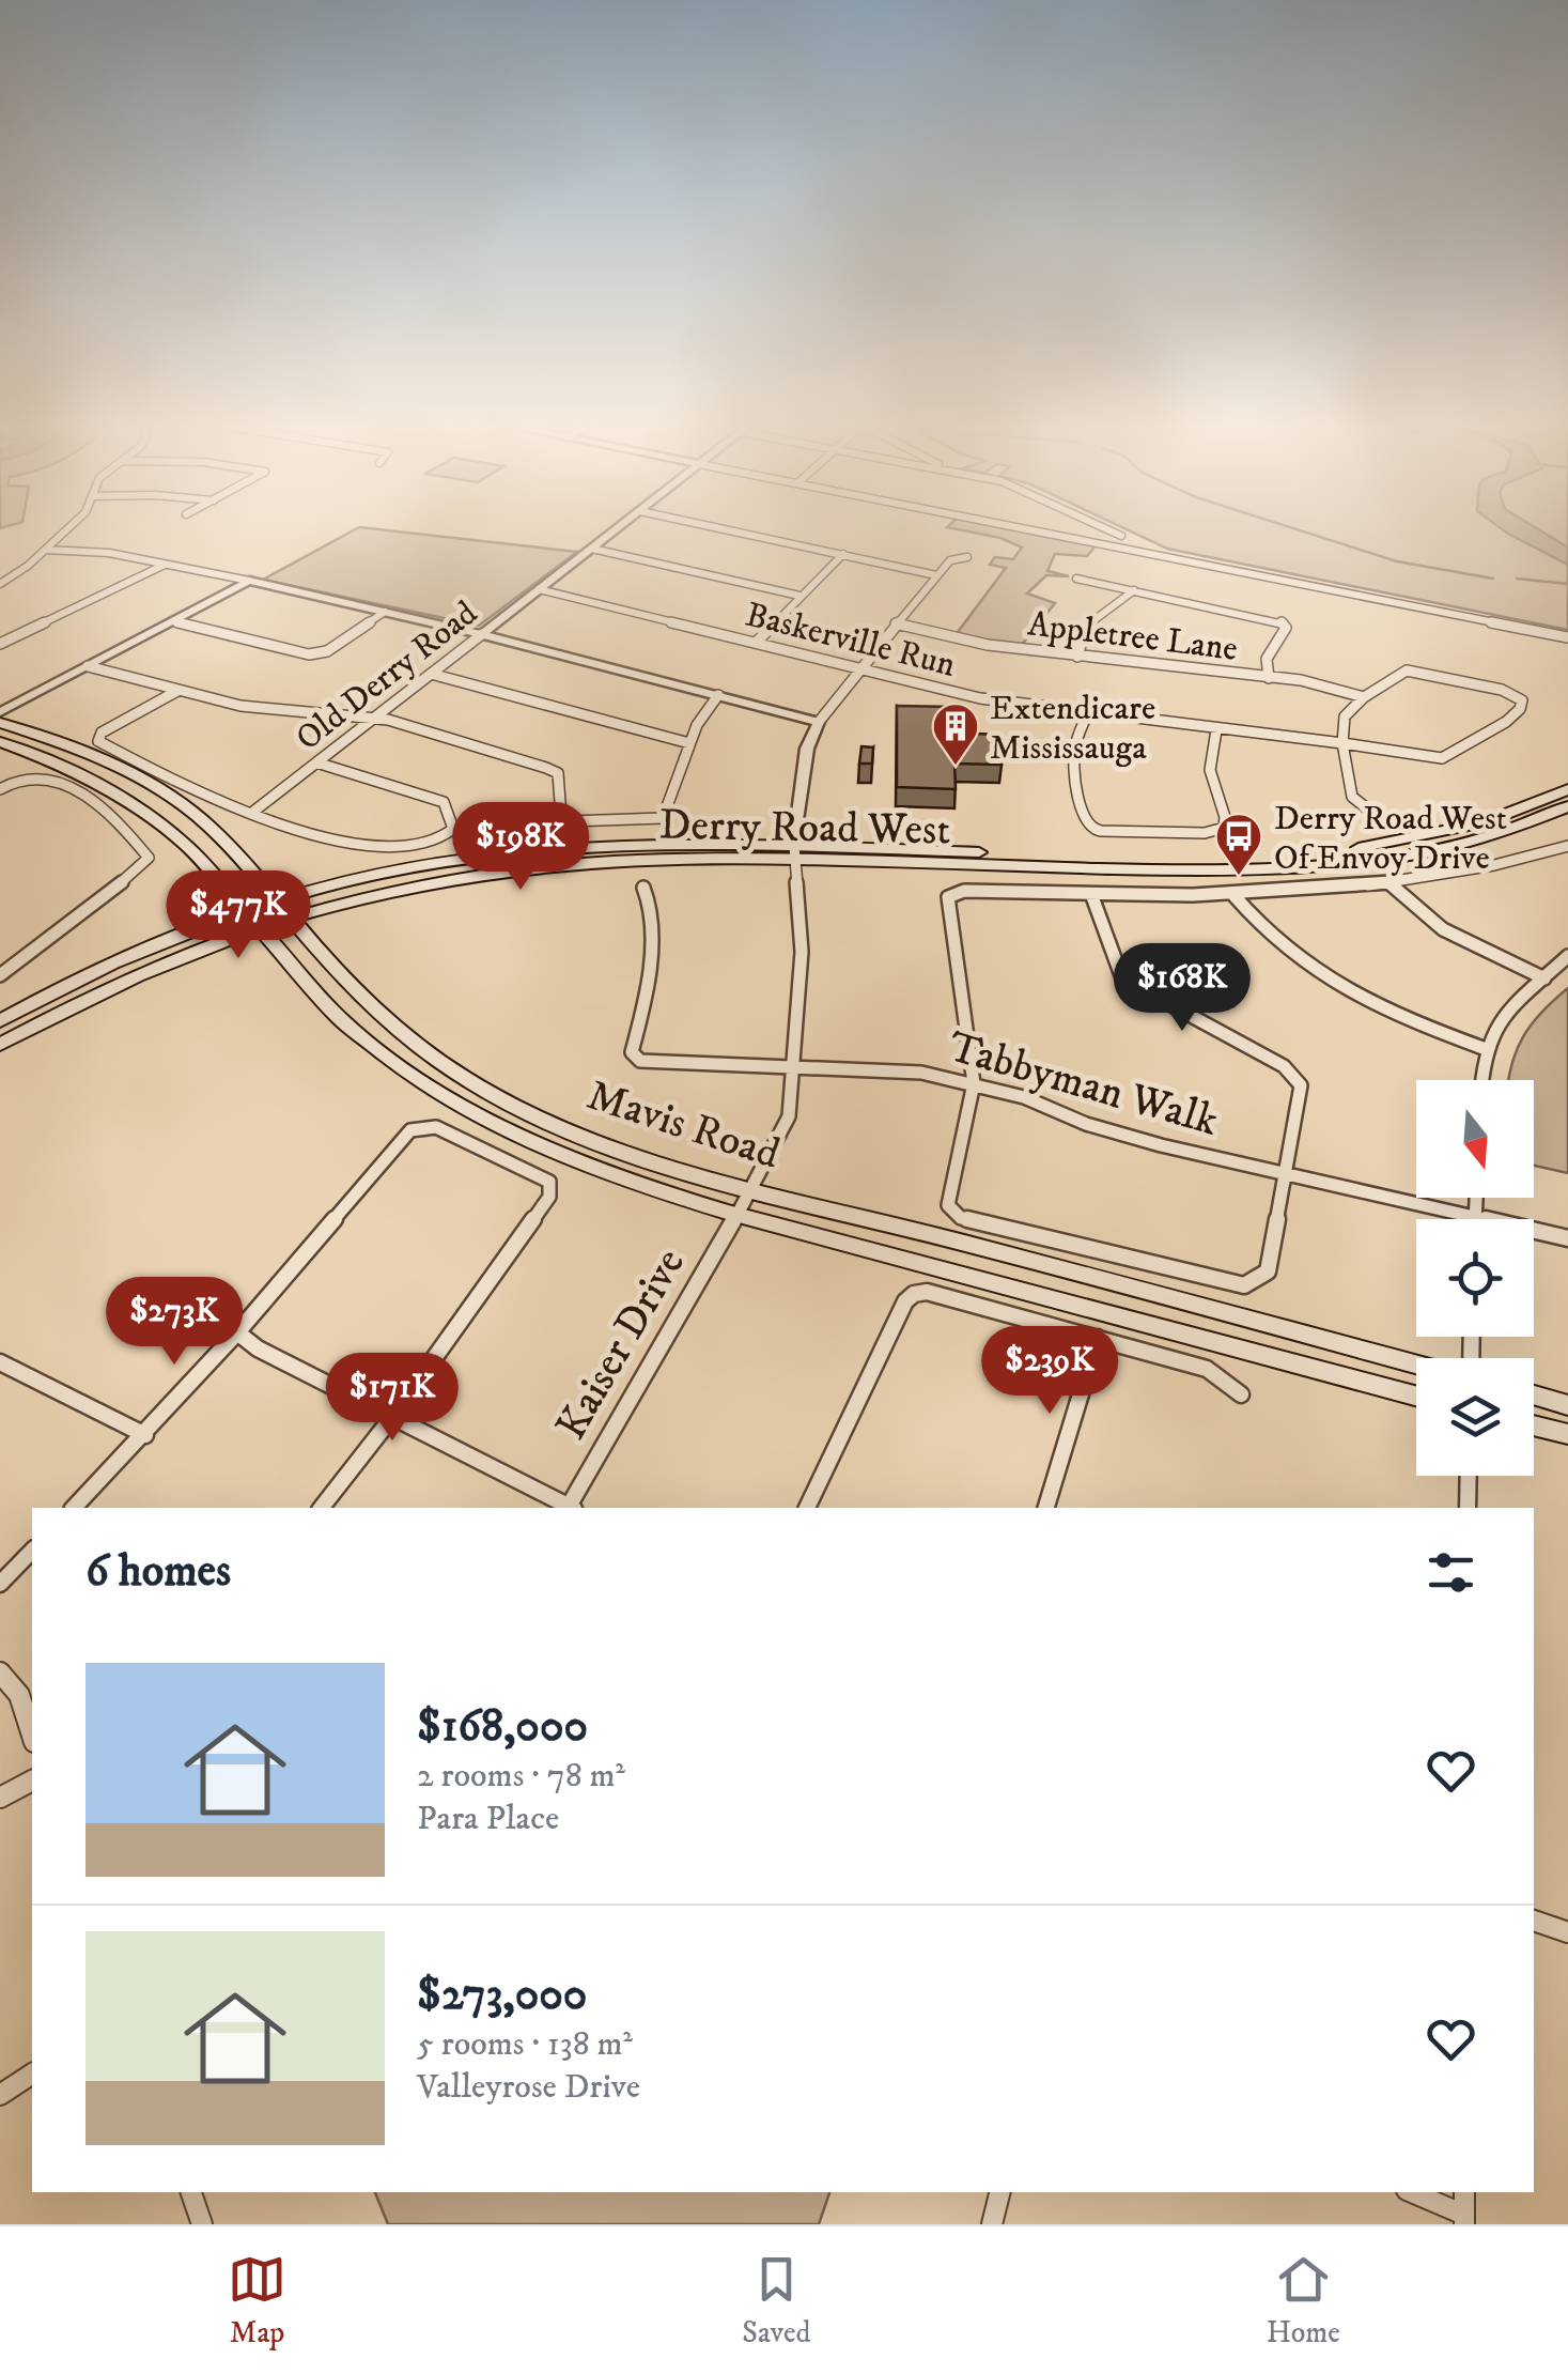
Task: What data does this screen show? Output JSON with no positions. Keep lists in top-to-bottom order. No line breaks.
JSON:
{"streets":{"main road":["Derry Road West","Mavis Road"],"street":["Appletree Lane","Baskerville Run","Old Derry Road","Tabbyman Walk","Kaiser Drive"]},"crossings":[["Appletree Lane","Baskerville Run"],["Baskerville Run","Old Derry Road"],["Derry Road West","Mavis Road"],["Derry Road West","Kaiser Drive"],["Tabbyman Walk","Kaiser Drive"],["Mavis Road","Kaiser Drive"]],"places":{"building":["Extendicare Mississauga"],"bus stop":["Derry Road West Of Envoy Drive"]},"north":"bottom","page":{"price":["$198K","$477K","$168K","$273K","$239K","$171K"],"heading":"6 homes","list":[{"name":"$168,000","note":"2 rooms · 78 m² · Para Place"},{"name":"$273,000","note":"5 rooms · 138 m² · Valleyrose Drive"}],"tabs":["Map","Saved","Home"]}}
